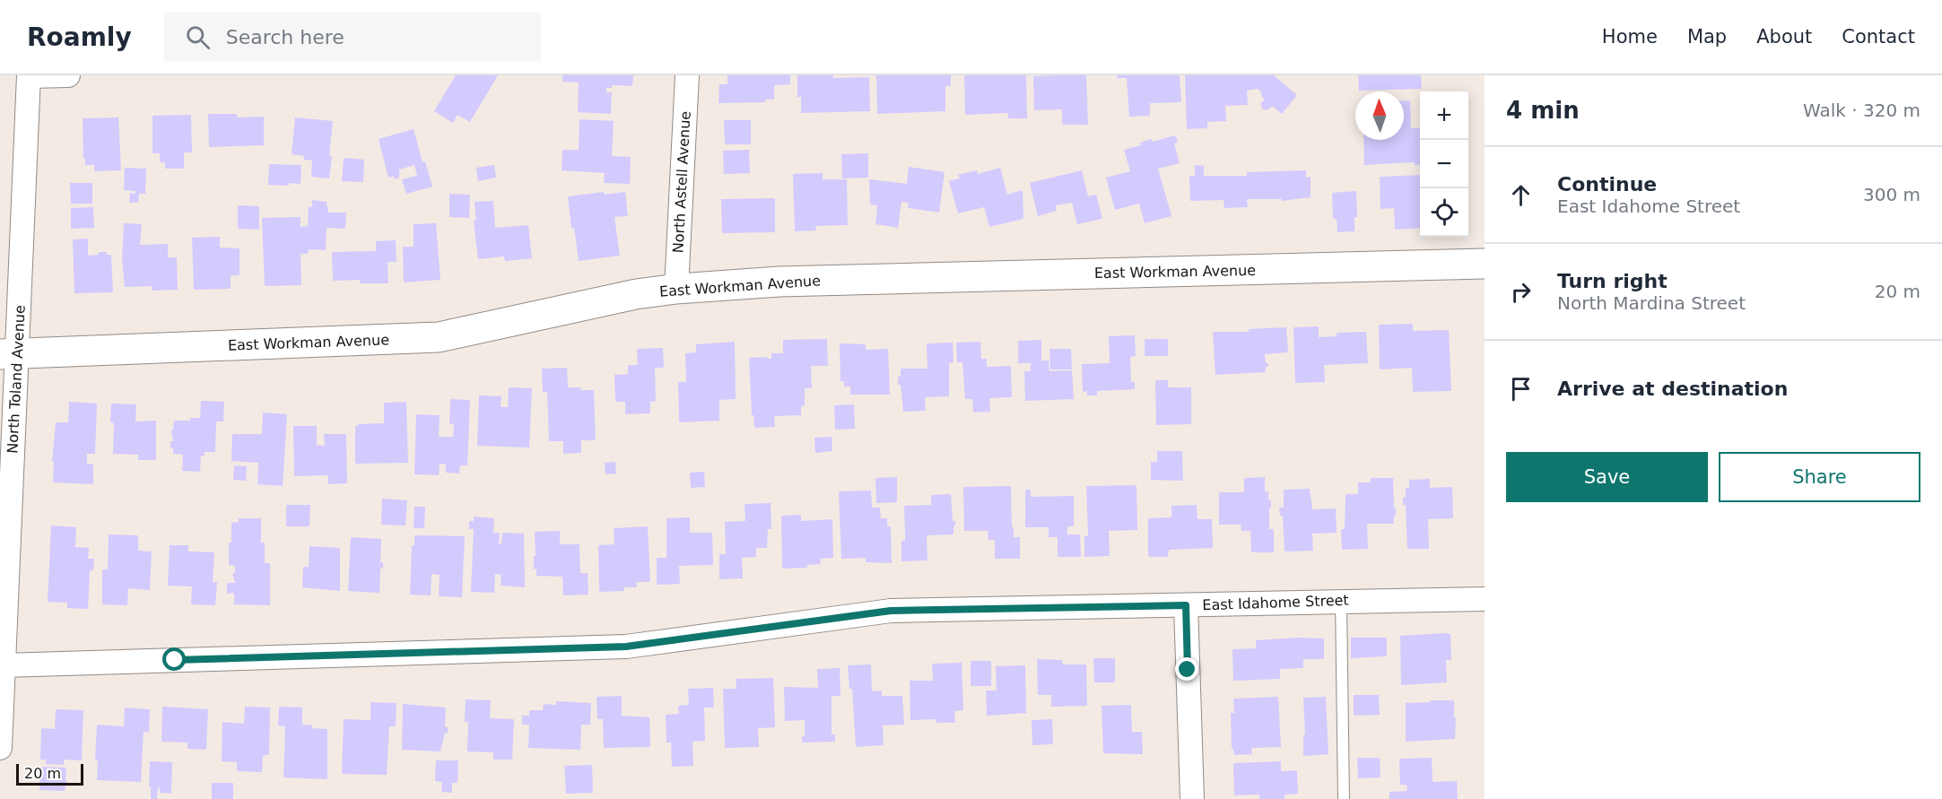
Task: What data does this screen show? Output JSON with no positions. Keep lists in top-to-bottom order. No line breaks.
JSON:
{"streets":{"street":["North Astell Avenue","East Workman Avenue","North Toland Avenue","East Idahome Street"]},"crossings":[["North Astell Avenue","East Workman Avenue"],["East Workman Avenue","North Toland Avenue"],["North Toland Avenue","East Idahome Street"]],"scale_bar":"20 m","north":"top","page":{"header":"Roamly","search":"Search here","nav":["Home","Map","About","Contact"],"heading":["4 min","Walk · 320 m"],"map_buttons":["+","−"],"list":[["Continue","East Idahome Street","300 m"],["Turn right","North Mardina Street","20 m"],"Arrive at destination"],"buttons":["Save","Share"],"scale":"20 m"}}
